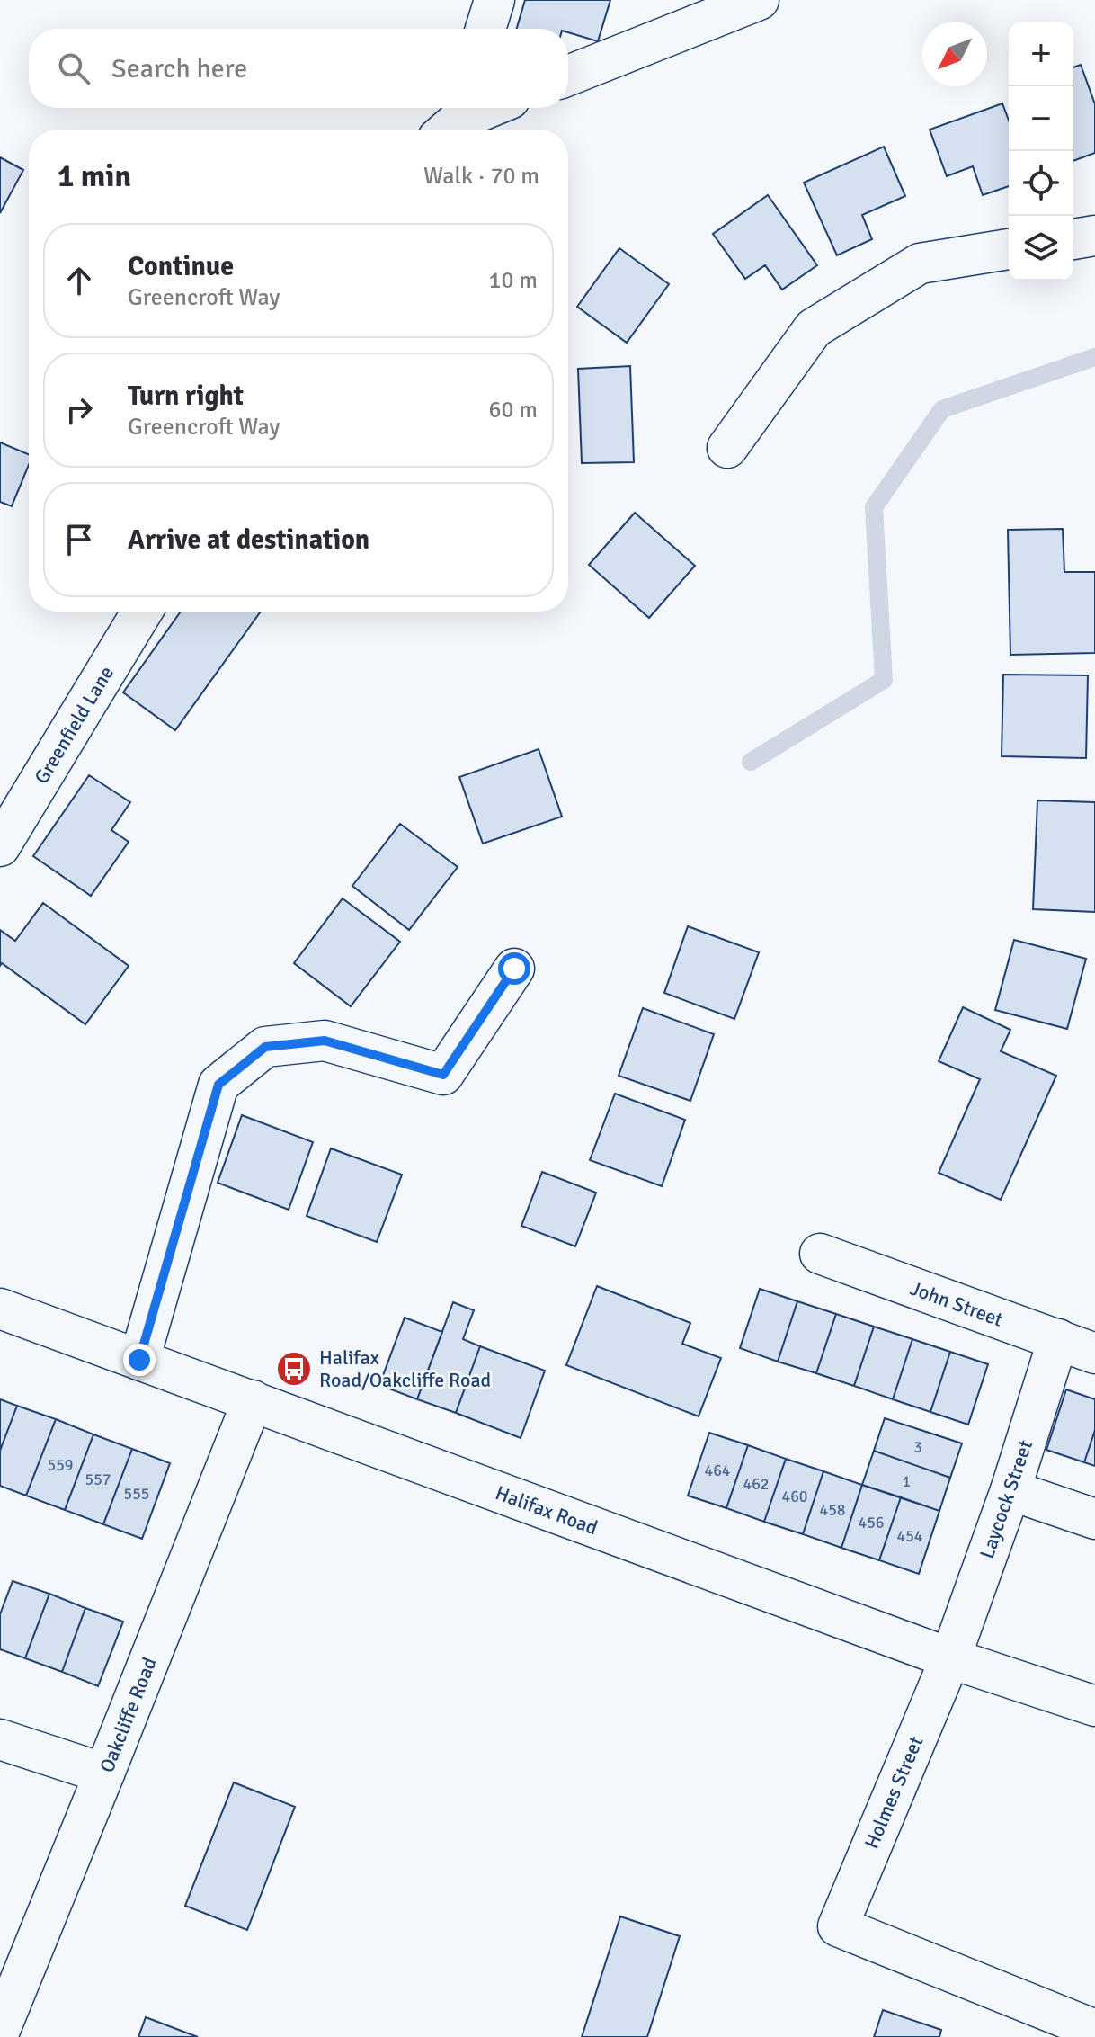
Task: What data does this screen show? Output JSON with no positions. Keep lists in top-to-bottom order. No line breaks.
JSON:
{"streets":{"main road":["Greenfield Lane","John Street","Laycock Street","Halifax Road","Oakcliffe Road","Holmes Street"]},"crossings":[["John Street","Laycock Street"],["Laycock Street","Halifax Road"],["Laycock Street","Holmes Street"],["Halifax Road","Oakcliffe Road"],["Halifax Road","Holmes Street"]],"places":{"bus stop":["Halifax Road/Oakcliffe Road"]},"house_numbers":["3","559","464","557","1","462","555","460","458","456","454"],"north":"bottom left","page":{"map_buttons":["+","−"],"search":"Search here","heading":["1 min","Walk · 70 m"],"list":[["Continue","Greencroft Way","10 m"],["Turn right","Greencroft Way","60 m"],"Arrive at destination"]}}
